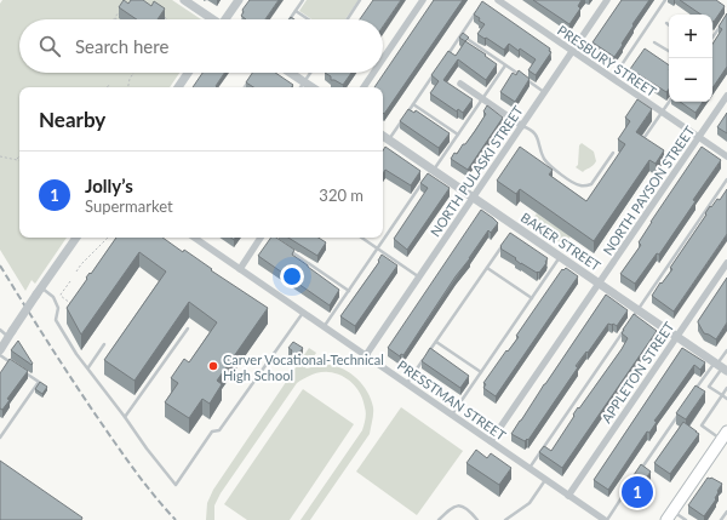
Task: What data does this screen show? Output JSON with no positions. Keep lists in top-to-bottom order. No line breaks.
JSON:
{"streets":{"street":["PRESBURY STREET","NORTH PULASKI STREET","NORTH PAYSON STREET","BAKER STREET","APPLETON STREET","PRESSTMAN STREET"]},"crossings":[["PRESBURY STREET","NORTH PULASKI STREET"],["PRESBURY STREET","NORTH PAYSON STREET"],["NORTH PULASKI STREET","BAKER STREET"],["NORTH PULASKI STREET","PRESSTMAN STREET"],["NORTH PAYSON STREET","BAKER STREET"],["NORTH PAYSON STREET","PRESSTMAN STREET"],["BAKER STREET","APPLETON STREET"],["APPLETON STREET","PRESSTMAN STREET"]],"places":["Carver Vocational-Technical High School"],"page":{"map_buttons":["+","−"],"search":"Search here","heading":"Nearby","list":[{"mark":"1","name":"Jolly’s","note":"Supermarket","value":"320 m"}],"pins":"1"}}
